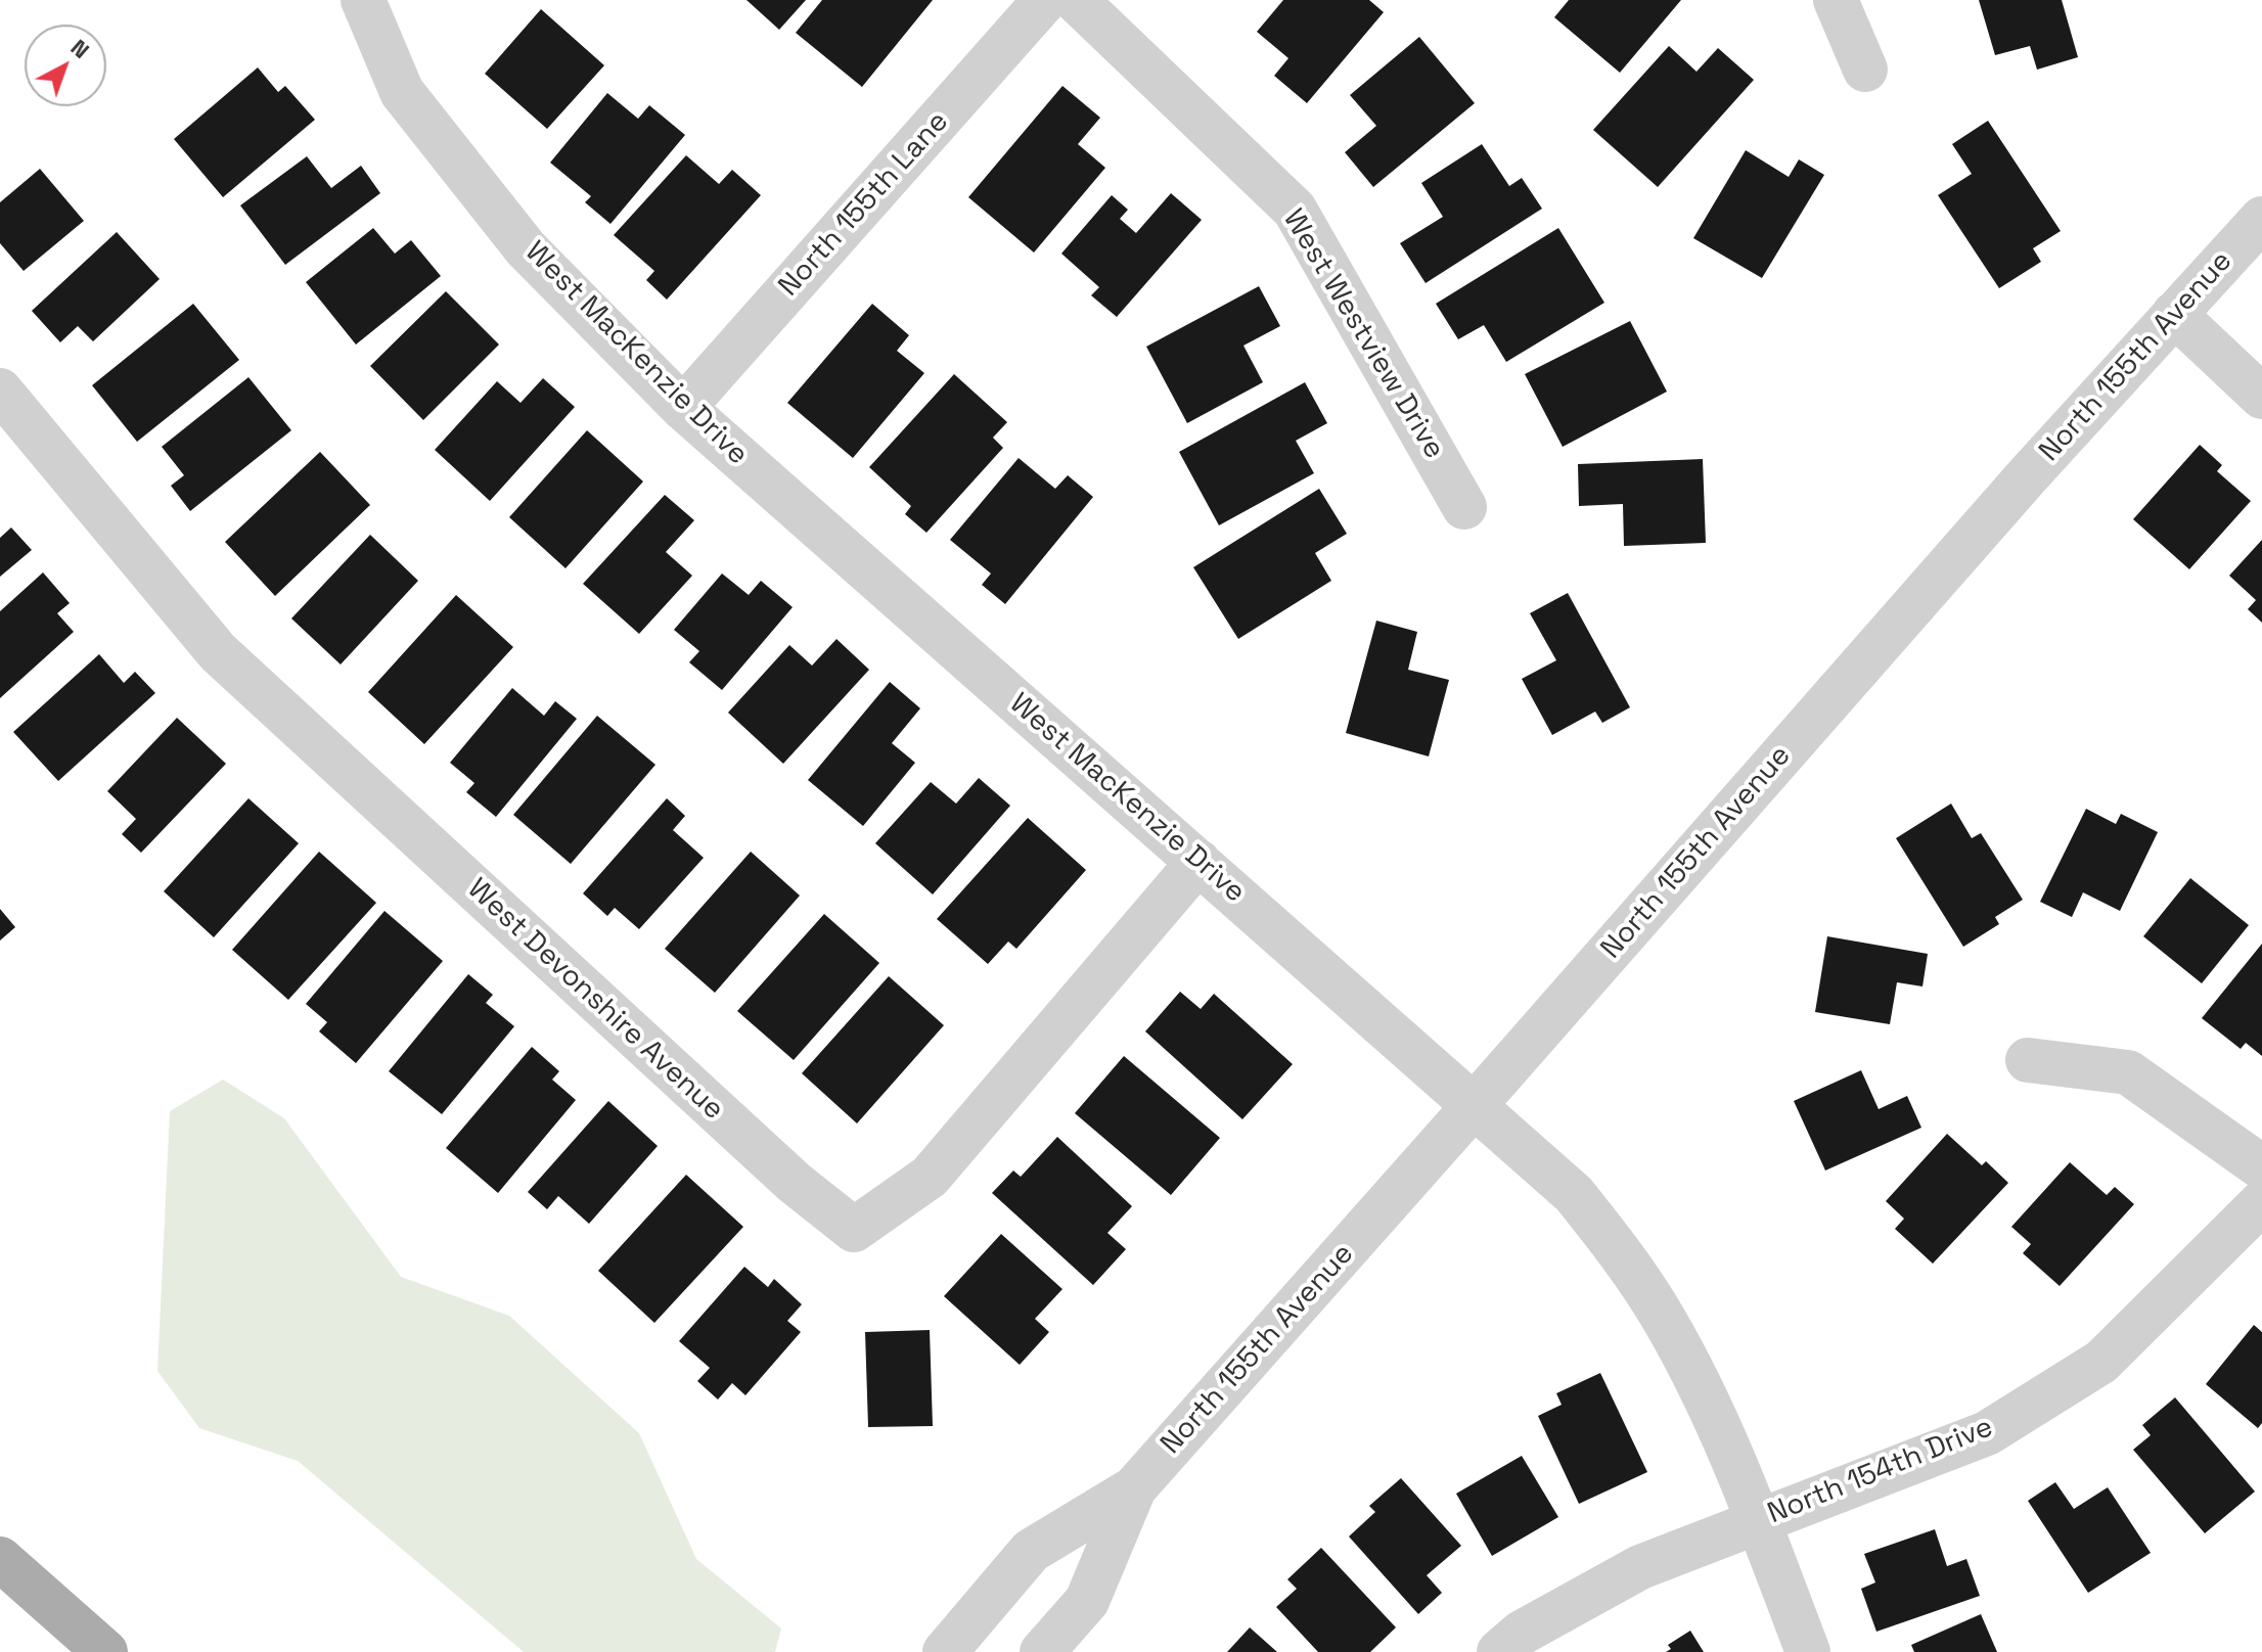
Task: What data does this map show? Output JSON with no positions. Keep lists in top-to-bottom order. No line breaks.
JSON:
{"streets":{"street":["North 155th Lane","West Westview Drive","West MacKenzie Drive","North 155th Avenue","West Devonshire Avenue","North 154th Drive"]},"crossings":[["North 155th Lane","West MacKenzie Drive"],["West MacKenzie Drive","North 155th Avenue"],["West MacKenzie Drive","West Devonshire Avenue"],["West MacKenzie Drive","North 154th Drive"]],"north":"top right"}
